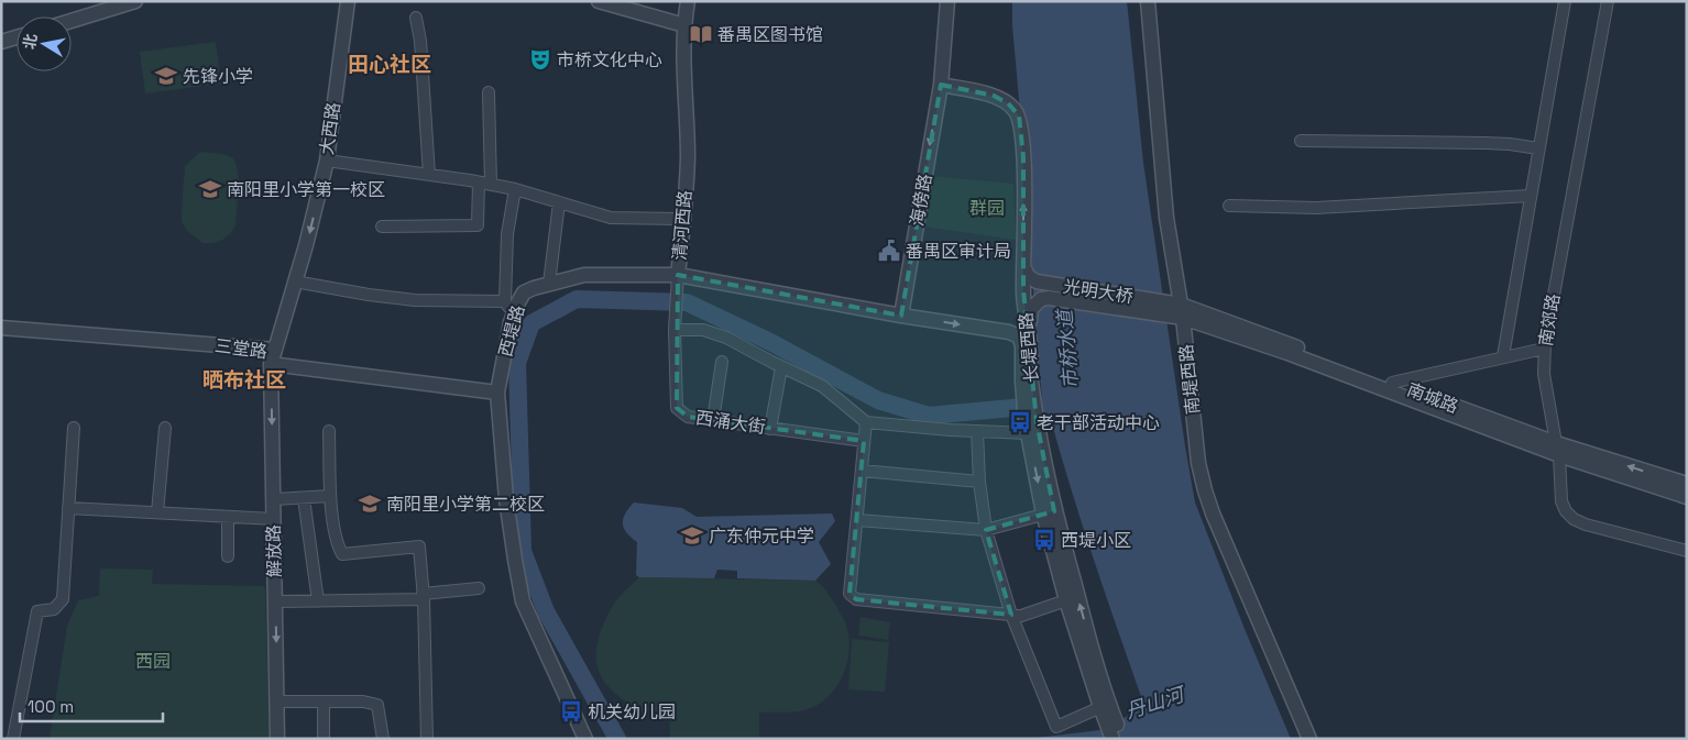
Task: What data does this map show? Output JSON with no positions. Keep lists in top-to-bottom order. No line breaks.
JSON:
{"streets":{"street":["大西路","海傍路","清河西路","光明大桥","南郊路","西堤路","长堤西路","三堂路","南堤西路","南城路","西涌大街","解放路"]},"crossings":[["大西路","三堂路"],["海傍路","西堤路"],["海傍路","长堤西路"],["清河西路","西堤路"],["清河西路","西涌大街"],["光明大桥","西堤路"],["光明大桥","长堤西路"],["光明大桥","南堤西路"],["光明大桥","南城路"],["南郊路","南城路"],["西堤路","长堤西路"],["西堤路","三堂路"],["西堤路","西涌大街"],["三堂路","解放路"],["南堤西路","南城路"]],"one_way":["大西路","海傍路"],"districts":["田心社区","晒布社区"],"water":["市桥水道","丹山河"],"parks":["群园","西园"],"places":{"library":["番禺区图书馆"],"theatre":["市桥文化中心"],"school or university":["先锋小学","南阳里小学第一校区","南阳里小学第二校区","广东仲元中学"],"public building":["番禺区审计局"],"bus stop":["老干部活动中心","西堤小区","机关幼儿园"]},"scale_bar":"100 m","north":"left"}
